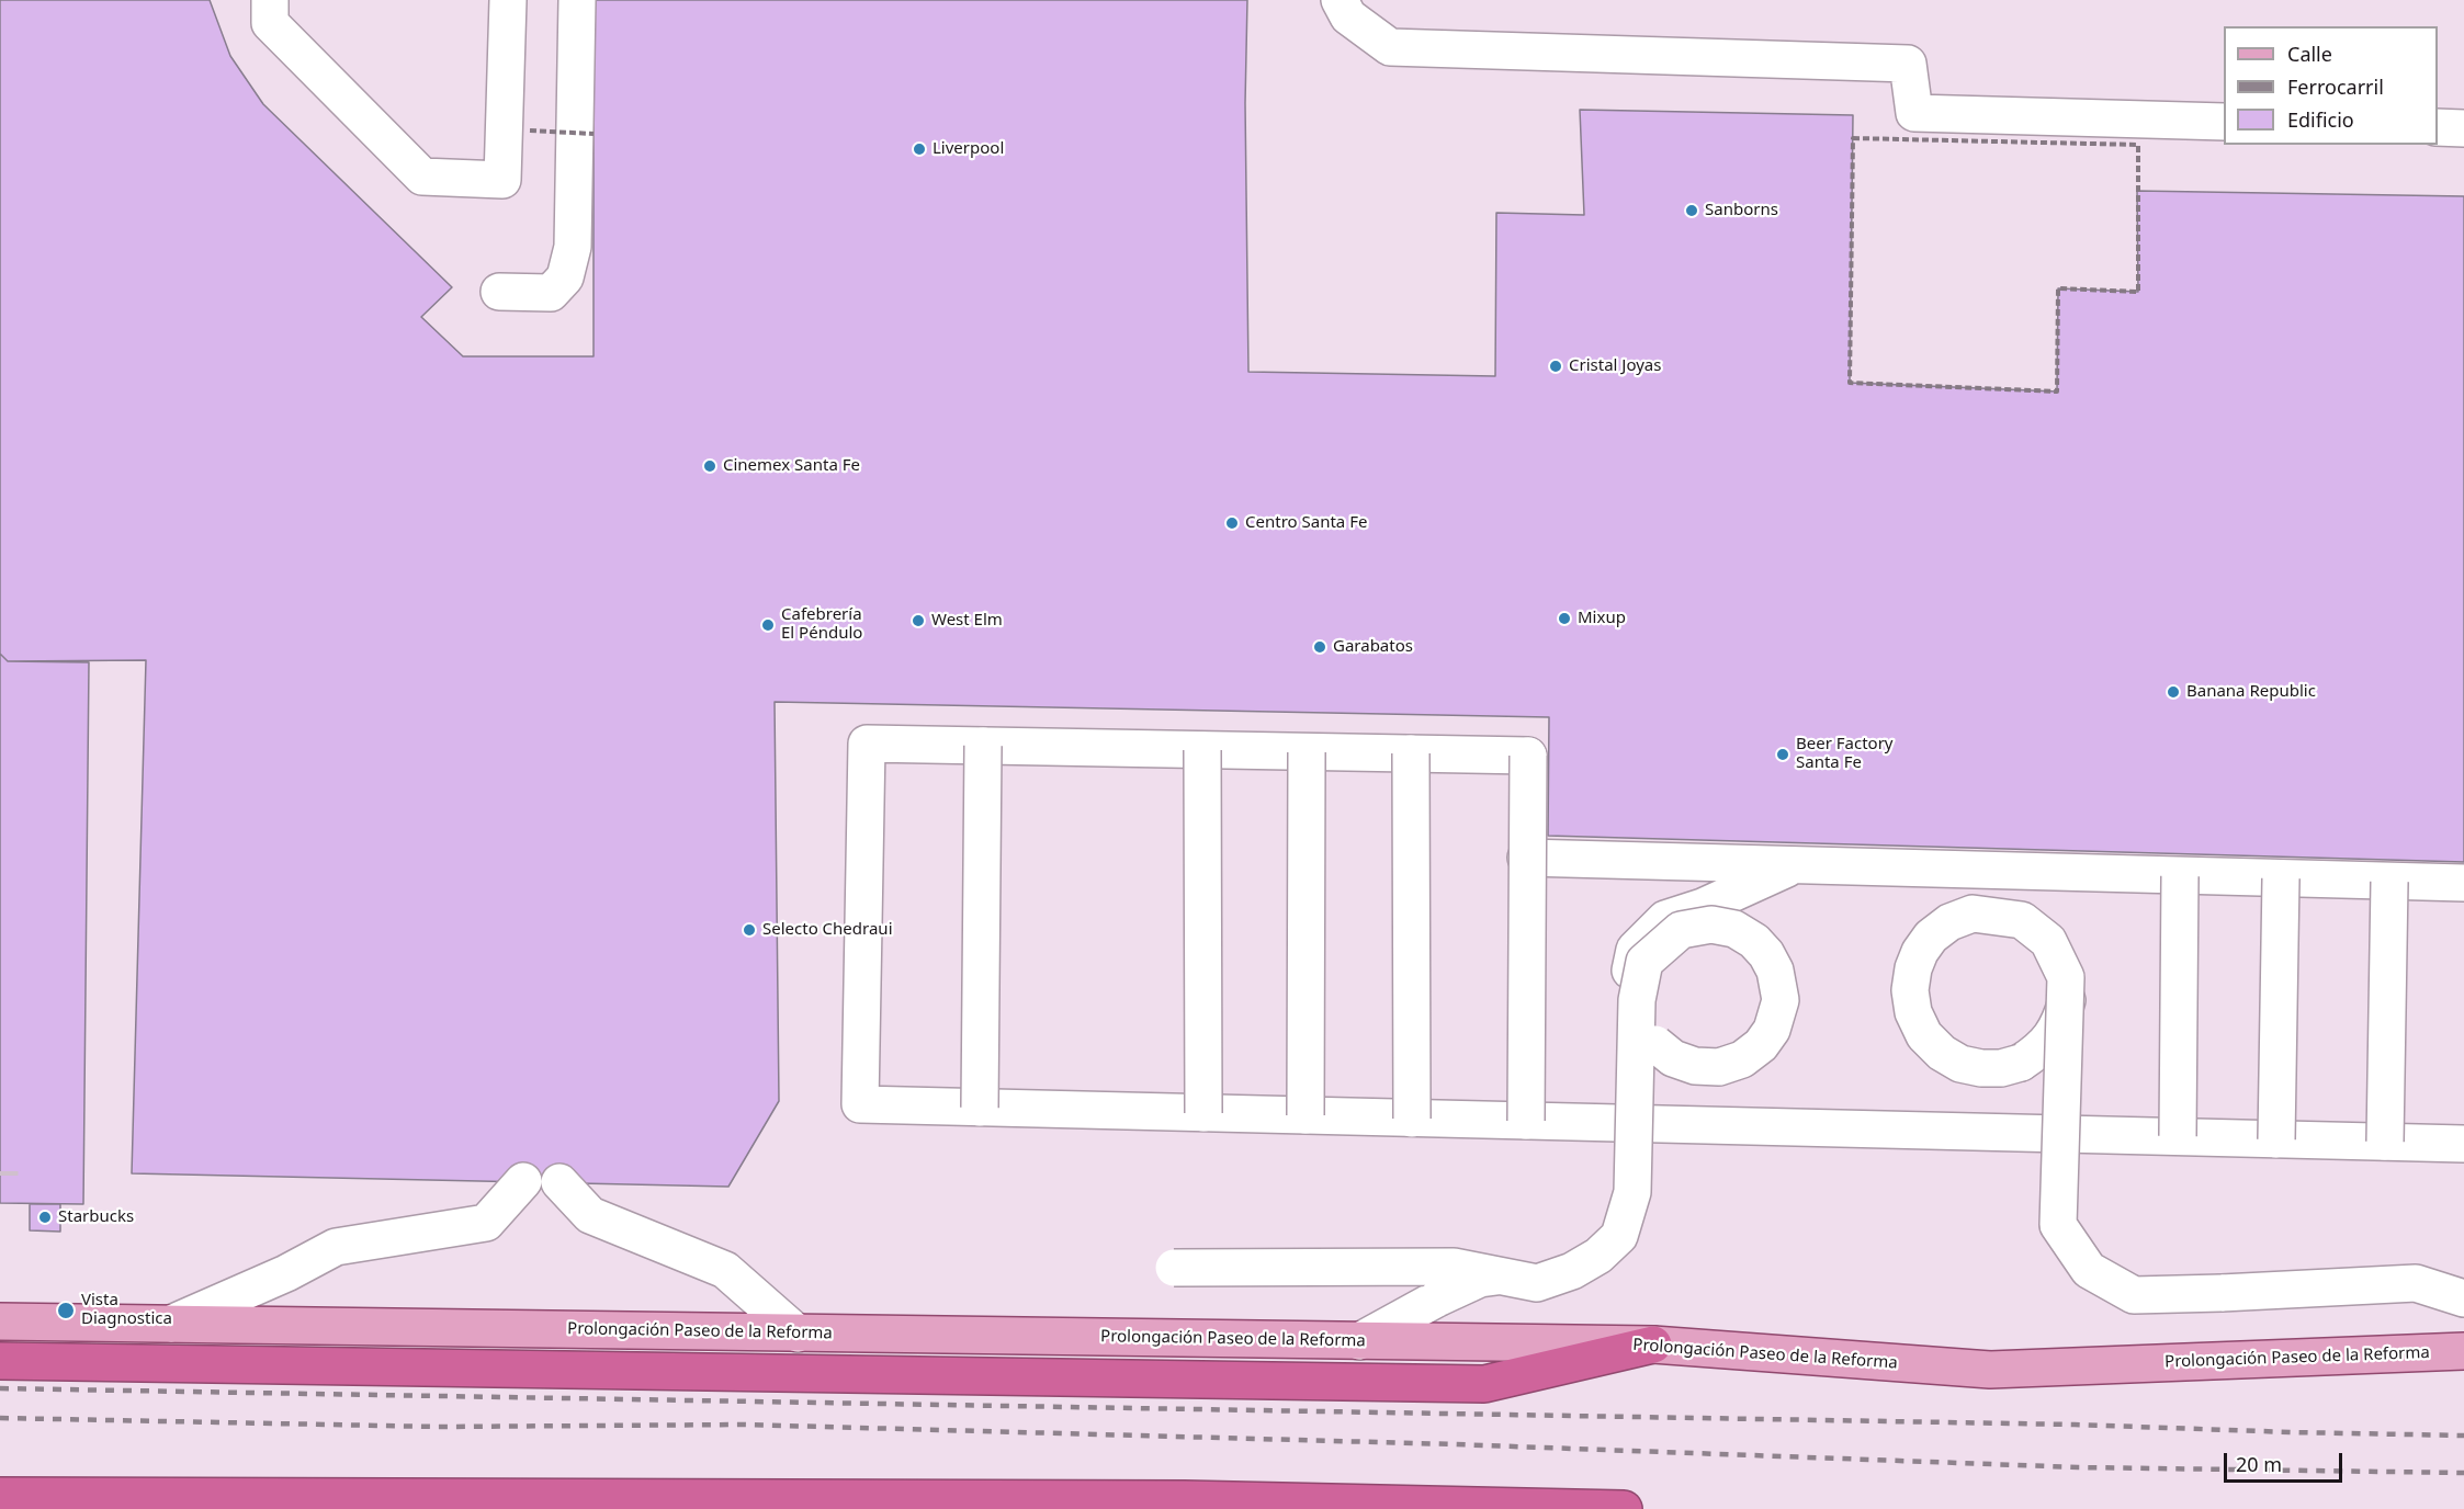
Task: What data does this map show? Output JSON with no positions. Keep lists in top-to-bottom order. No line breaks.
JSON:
{"streets":{"main road":["Prolongación Paseo de la Reforma"]},"places":["Liverpool","Sanborns","Cristal Joyas","Cinemex Santa Fe","Centro Santa Fe","Mixup","West Elm","Cafebrería El Péndulo","Garabatos","Banana Republic","Beer Factory Santa Fe","Selecto Chedraui","Starbucks","Vista Diagnostica"],"legend":["Calle","Ferrocarril","Edificio"],"scale_bar":"20 m"}
